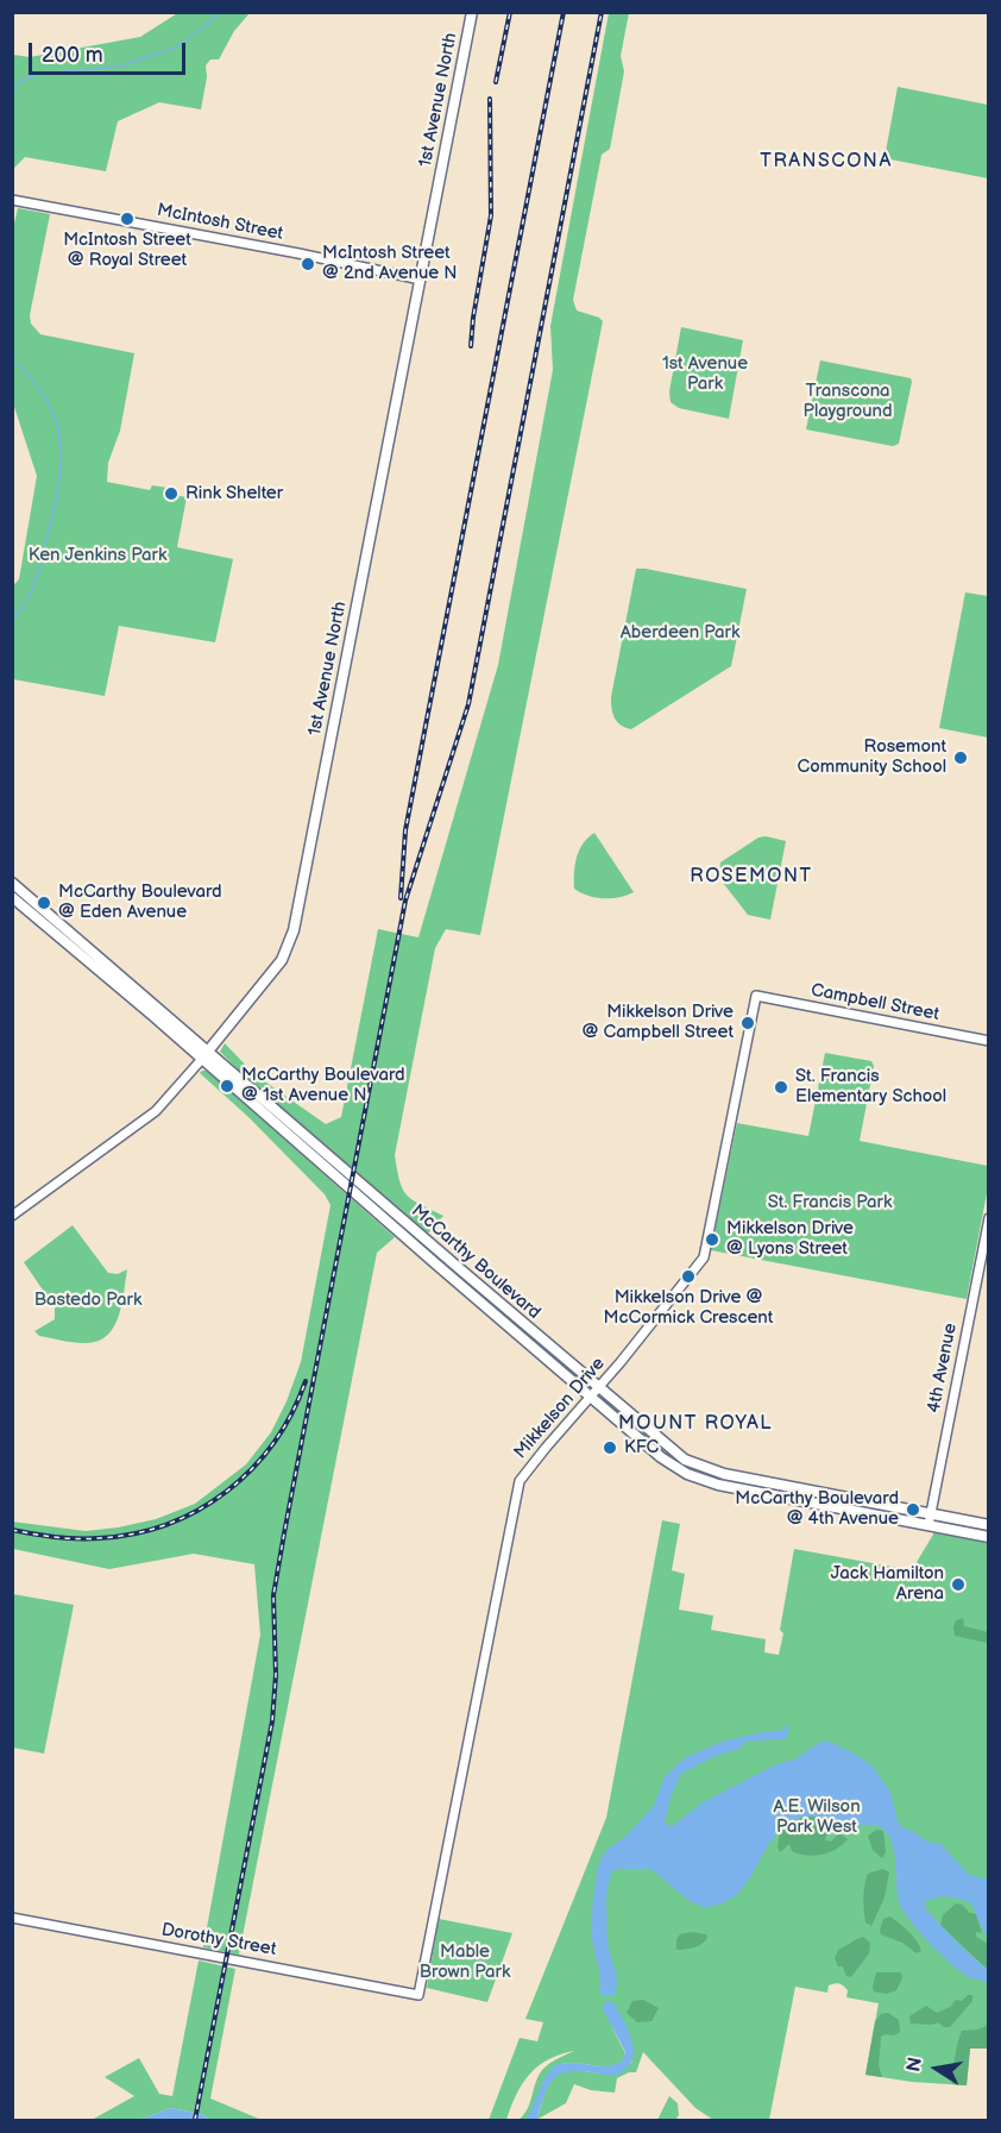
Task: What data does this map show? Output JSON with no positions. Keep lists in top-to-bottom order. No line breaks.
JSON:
{"streets":{"main road":["1st Avenue North","McCarthy Boulevard"],"street":["McIntosh Street","Campbell Street","4th Avenue","Mikkelson Drive","Dorothy Street"]},"crossings":[["1st Avenue North","McIntosh Street"],["1st Avenue North","McCarthy Boulevard"],["Campbell Street","Mikkelson Drive"],["McCarthy Boulevard","4th Avenue"],["McCarthy Boulevard","Mikkelson Drive"],["Mikkelson Drive","Dorothy Street"]],"districts":["TRANSCONA","ROSEMONT","MOUNT ROYAL"],"parks":["1st Avenue Park","Transcona Playground","Ken Jenkins Park","Aberdeen Park","St. Francis Park","Bastedo Park","A.E. Wilson Park West","Mable Brown Park"],"places":["McIntosh Street @ Royal Street","McIntosh Street @ 2nd Avenue N","Rink Shelter","Rosemont Community School","McCarthy Boulevard @ Eden Avenue","Mikkelson Drive @ Campbell Street","McCarthy Boulevard @ 1st Avenue N","St. Francis Elementary School","Mikkelson Drive @ Lyons Street","Mikkelson Drive @ McCormick Crescent","KFC","McCarthy Boulevard @ 4th Avenue","Jack Hamilton Arena"],"scale_bar":"200 m","north":"left"}
